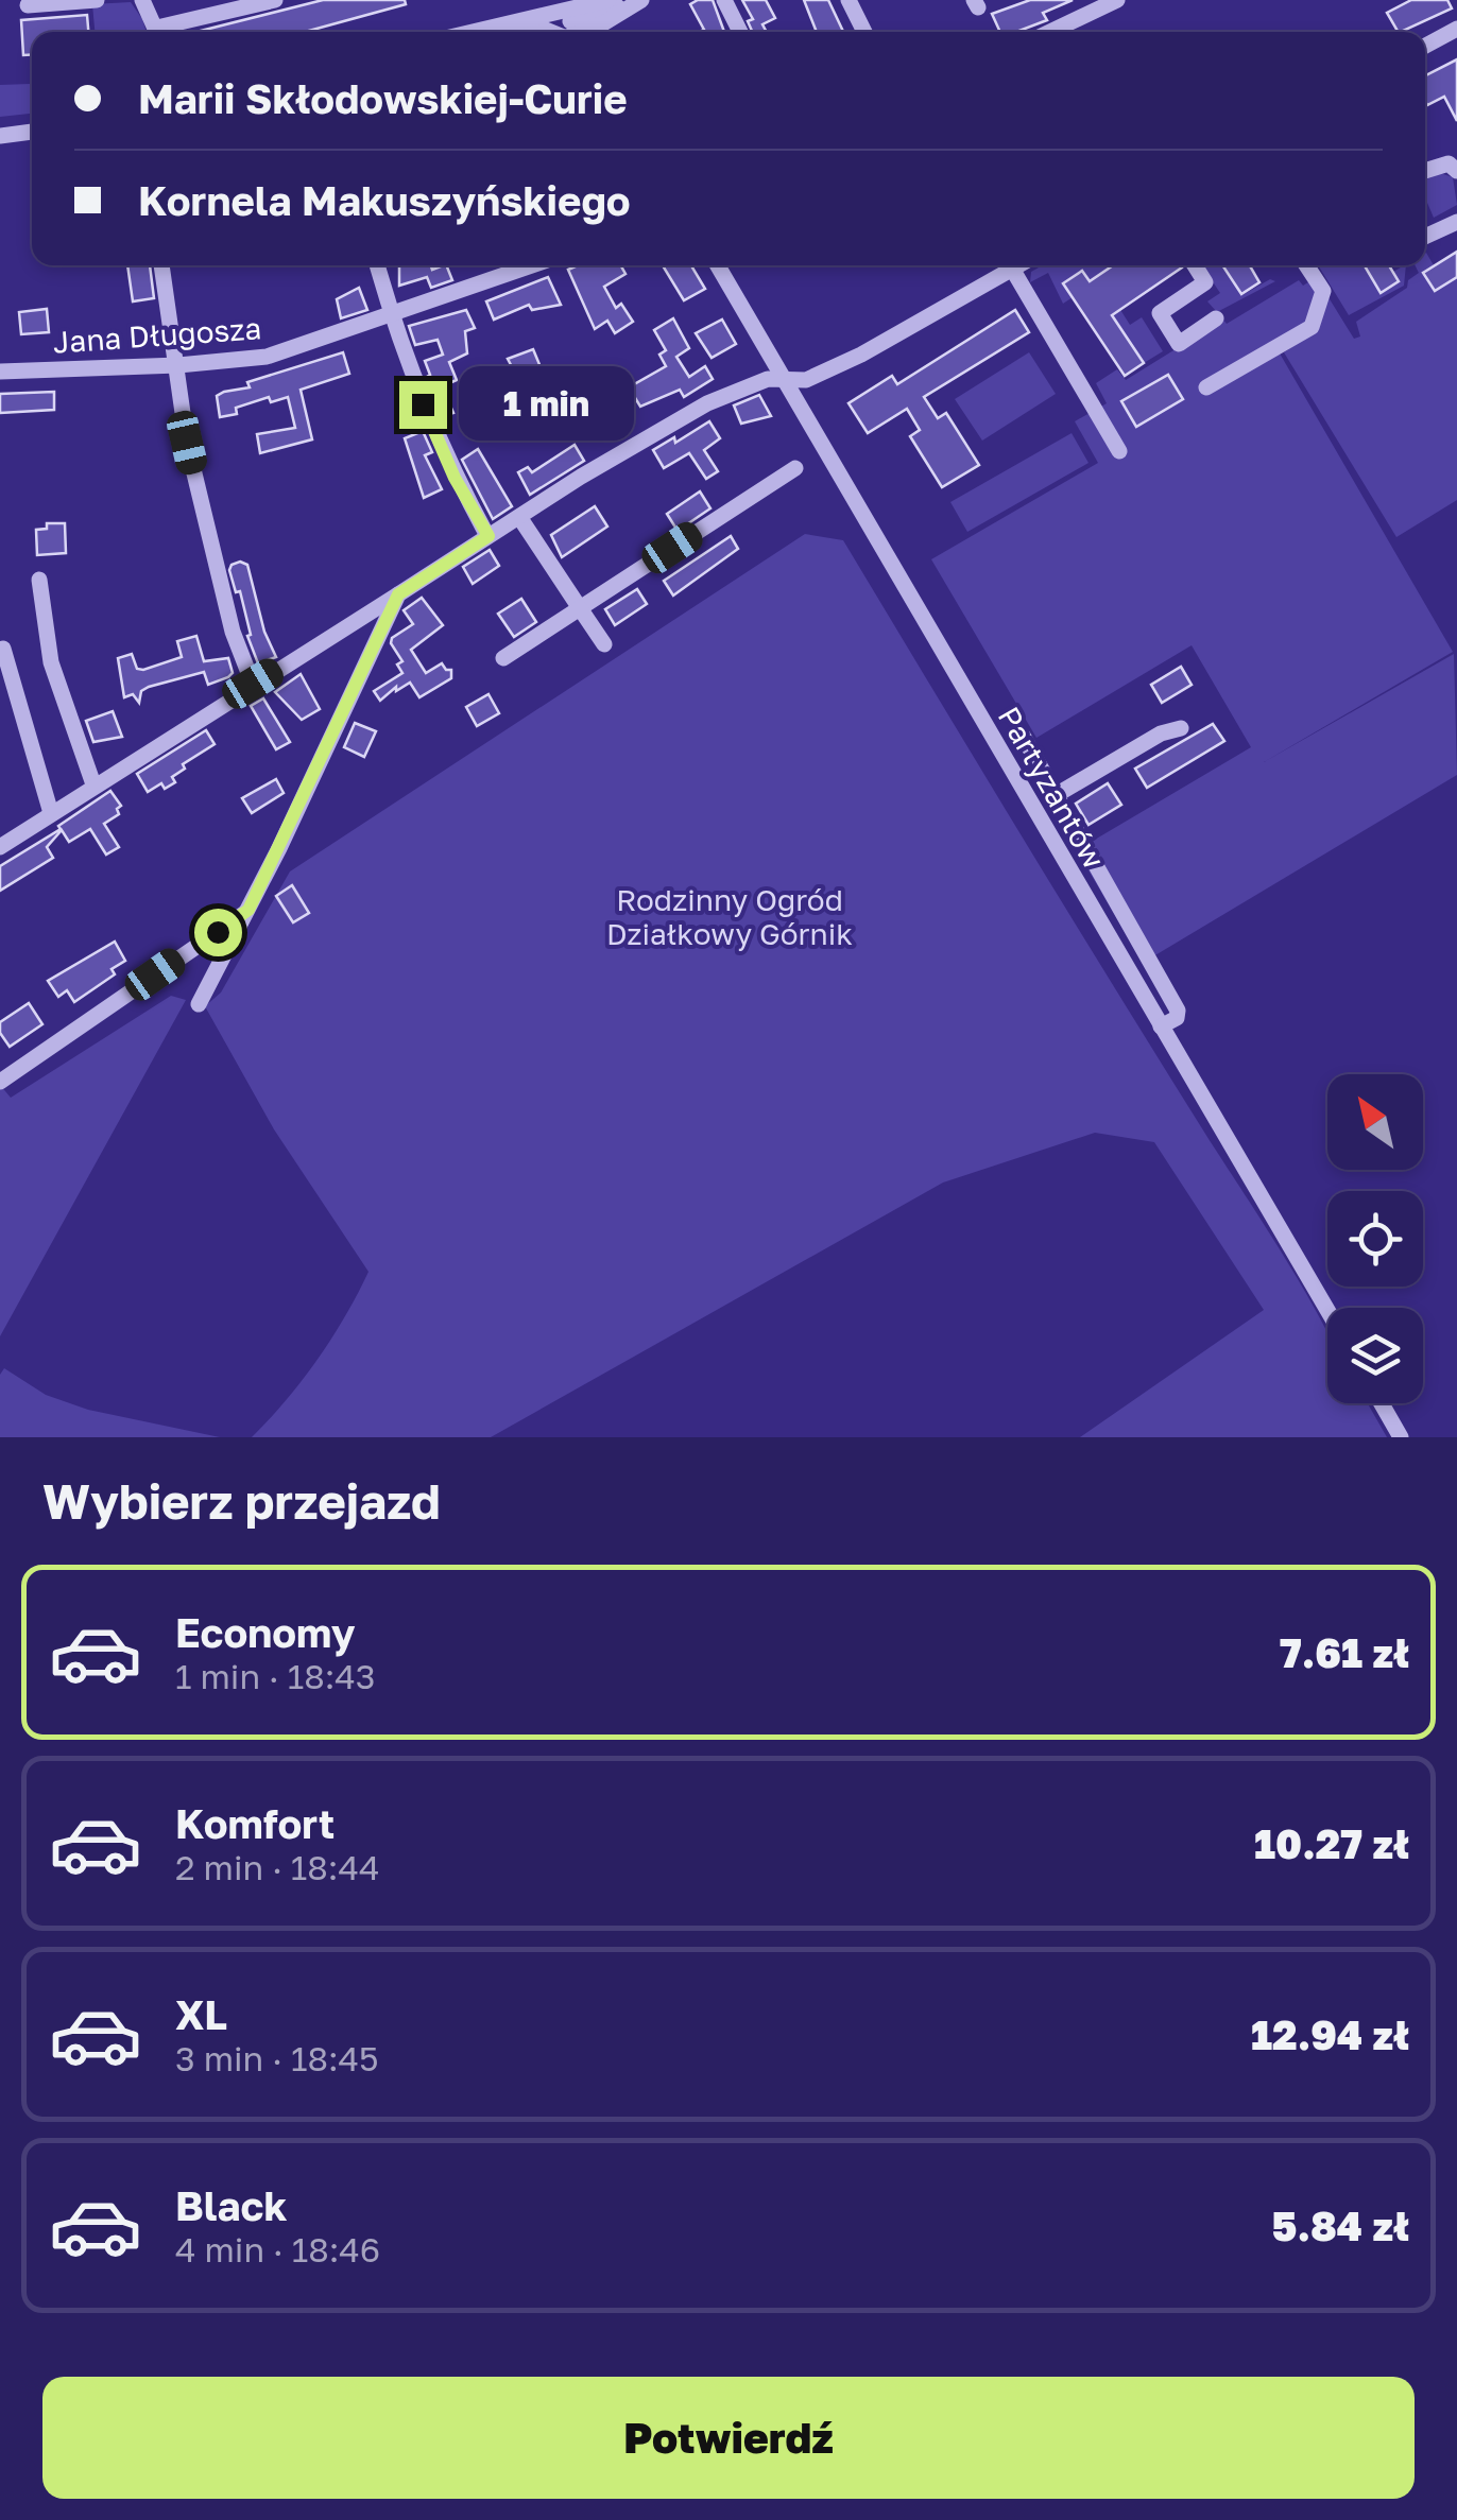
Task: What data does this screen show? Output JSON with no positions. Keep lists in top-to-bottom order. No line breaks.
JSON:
{"streets":{"street":["Jana Długosza","Partyzantów"]},"parks":["Rodzinny Ogród Działkowy Górnik"],"north":"top left","page":{"banner":["Marii Skłodowskiej-Curie","Kornela Makuszyńskiego"],"bubble":"1 min","heading":"Wybierz przejazd","list":[{"name":"Economy","note":"1 min · 18:43","value":"7.61 zł"},{"name":"Komfort","note":"2 min · 18:44","value":"10.27 zł"},{"name":"XL","note":"3 min · 18:45","value":"12.94 zł"},{"name":"Black","note":"4 min · 18:46","value":"5.84 zł"}],"buttons":"Potwierdź"}}
